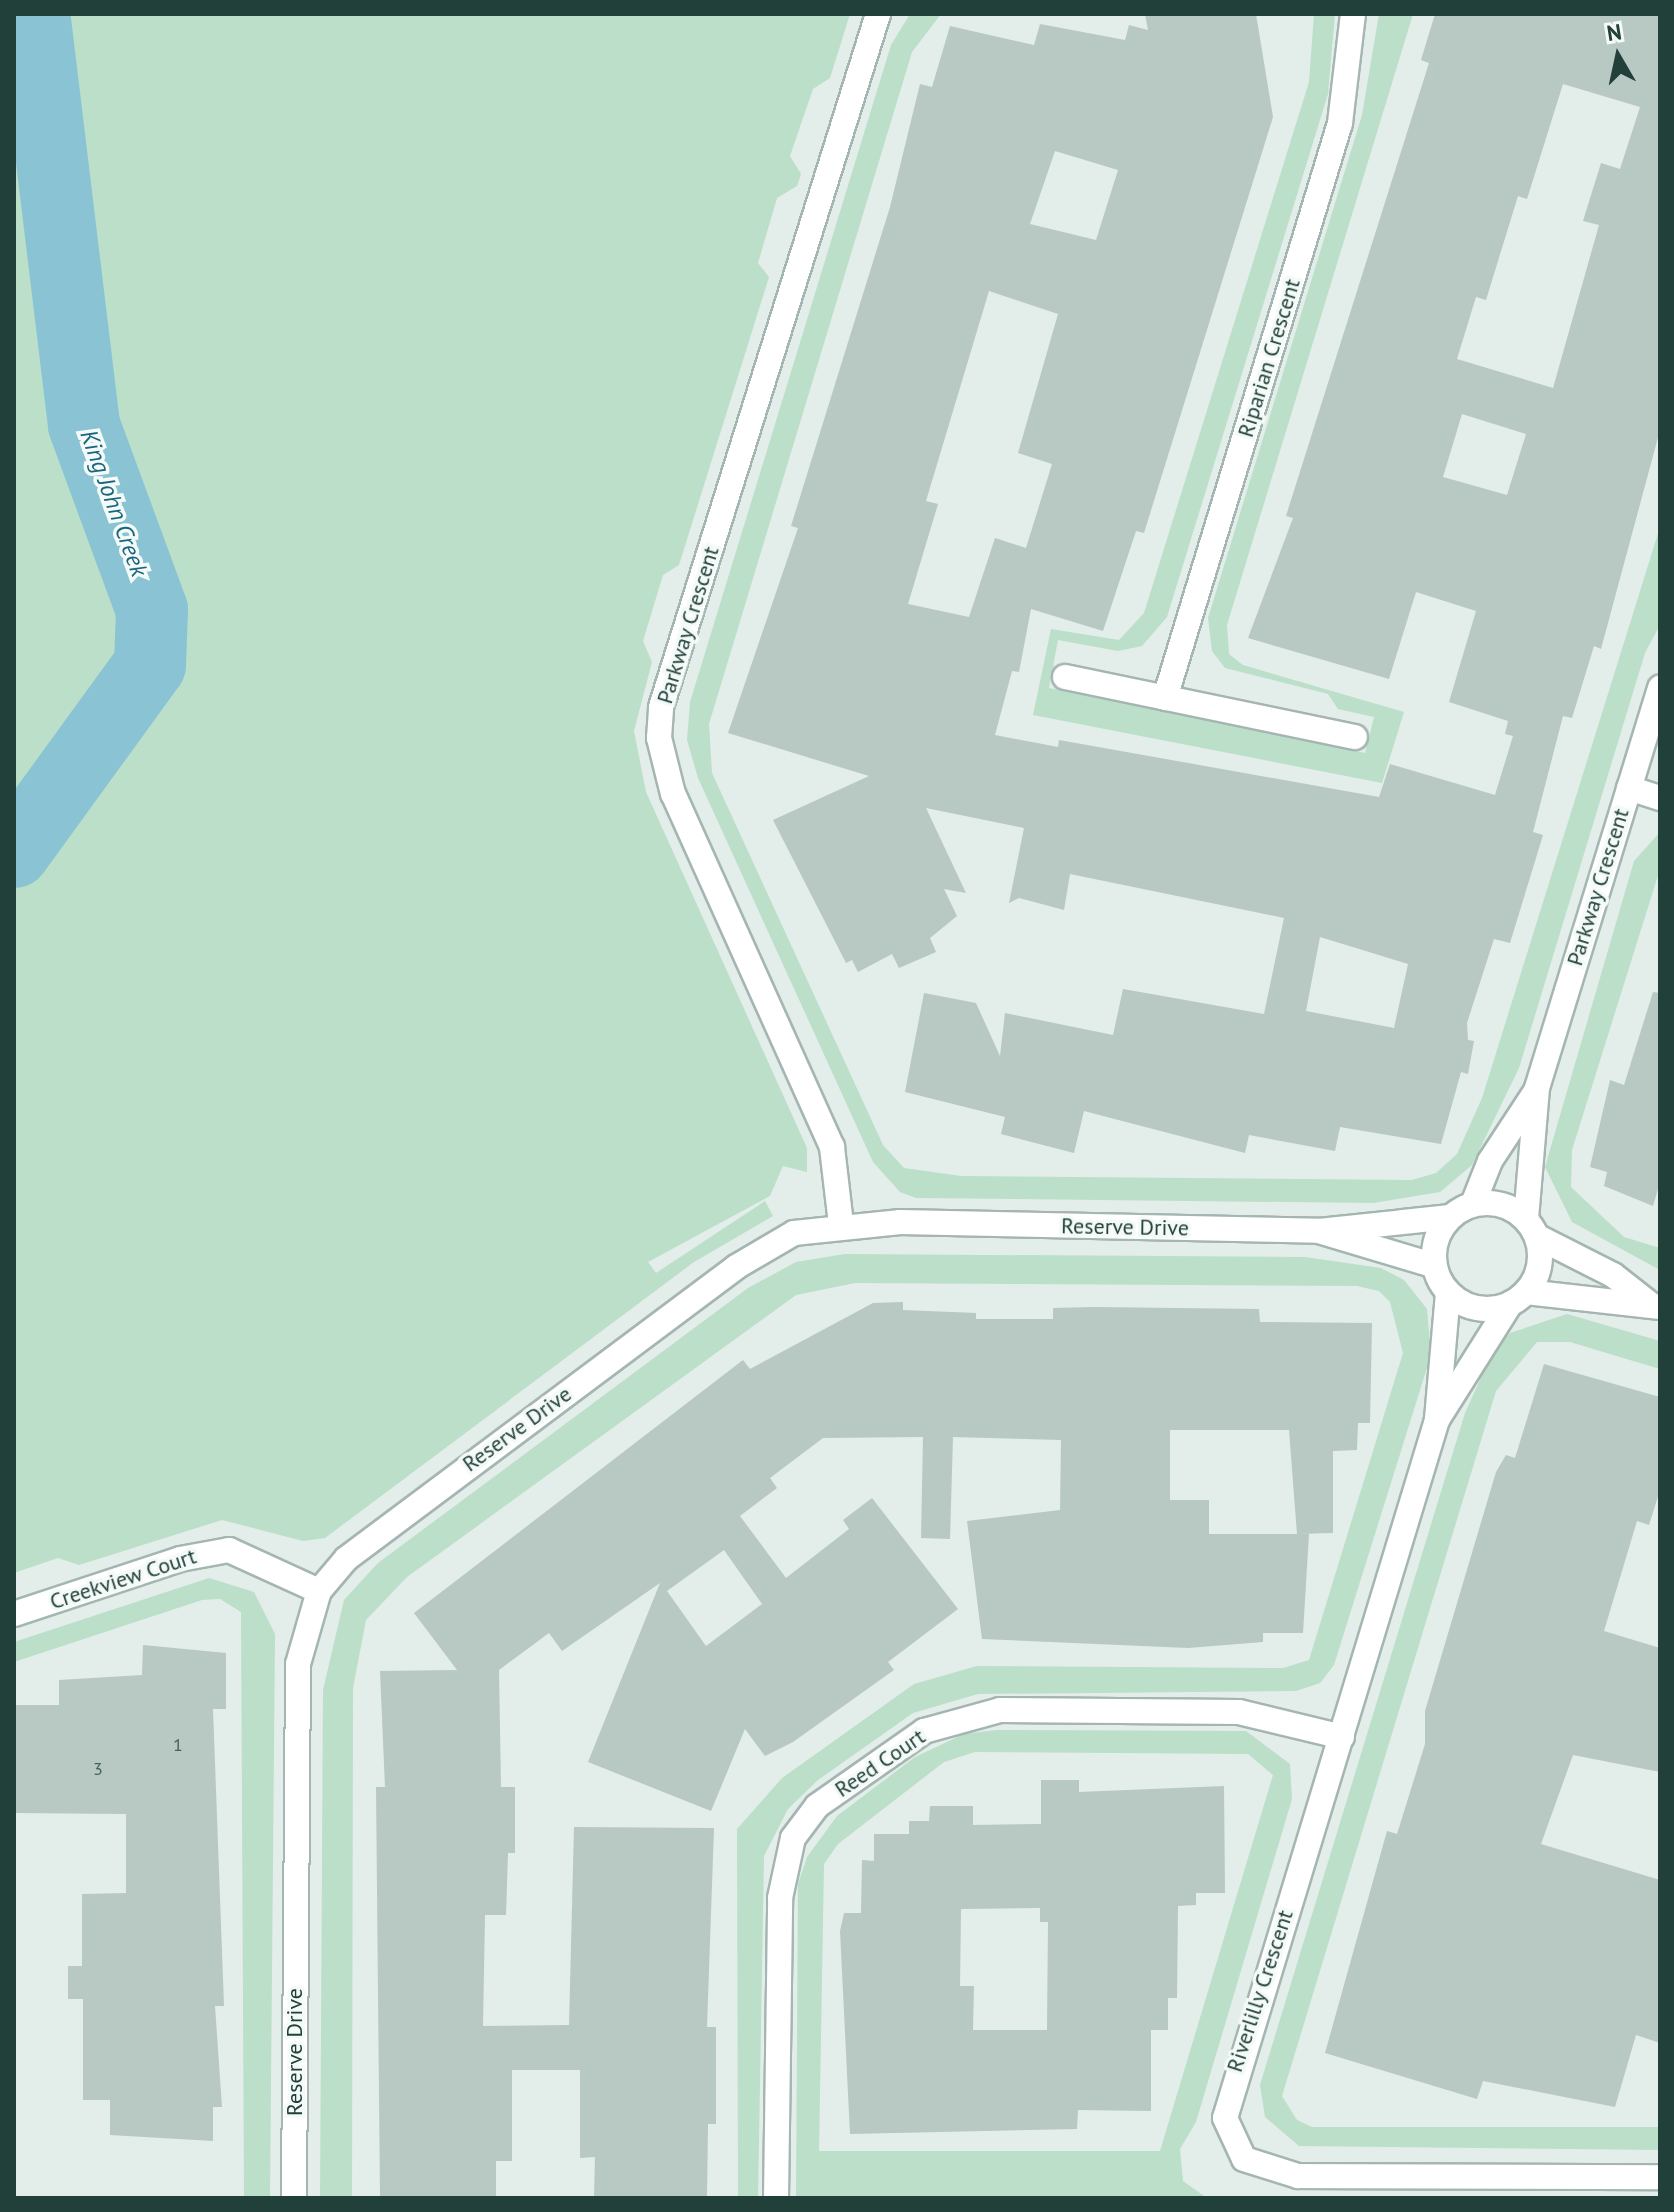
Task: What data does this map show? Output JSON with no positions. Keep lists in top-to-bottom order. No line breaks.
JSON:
{"streets":{"street":["Riparian Crescent","Parkway Crescent","Reserve Drive","Creekview Court","Reed Court","Riverlilly Crescent"]},"crossings":[["Parkway Crescent","Reserve Drive"],["Parkway Crescent","Riverlilly Crescent"],["Reserve Drive","Creekview Court"],["Reserve Drive","Riverlilly Crescent"],["Reed Court","Riverlilly Crescent"]],"water":["King John Creek"],"house_numbers":["1","3"],"north":"top"}
